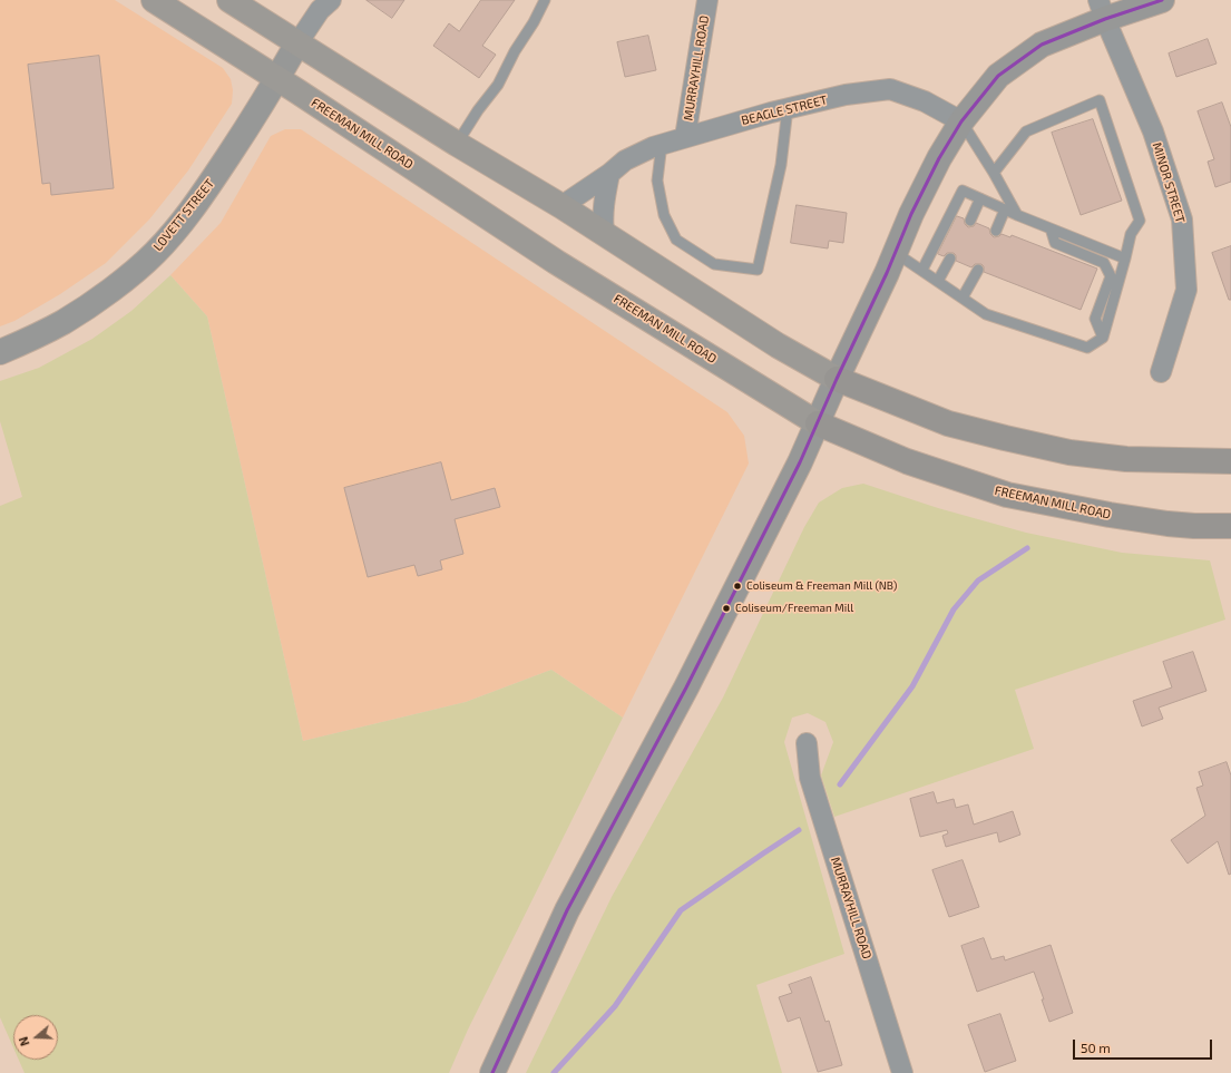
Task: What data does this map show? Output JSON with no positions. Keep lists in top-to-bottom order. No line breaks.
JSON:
{"streets":{"highway":["FREEMAN MILL ROAD"],"street":["MURRAYHILL ROAD","BEAGLE STREET","MINOR STREET","LOVETT STREET"]},"crossings":[["MURRAYHILL ROAD","BEAGLE STREET"],["FREEMAN MILL ROAD","LOVETT STREET"]],"places":["Coliseum & Freeman Mill (NB)","Coliseum/Freeman Mill"],"scale_bar":"50 m","north":"left"}
